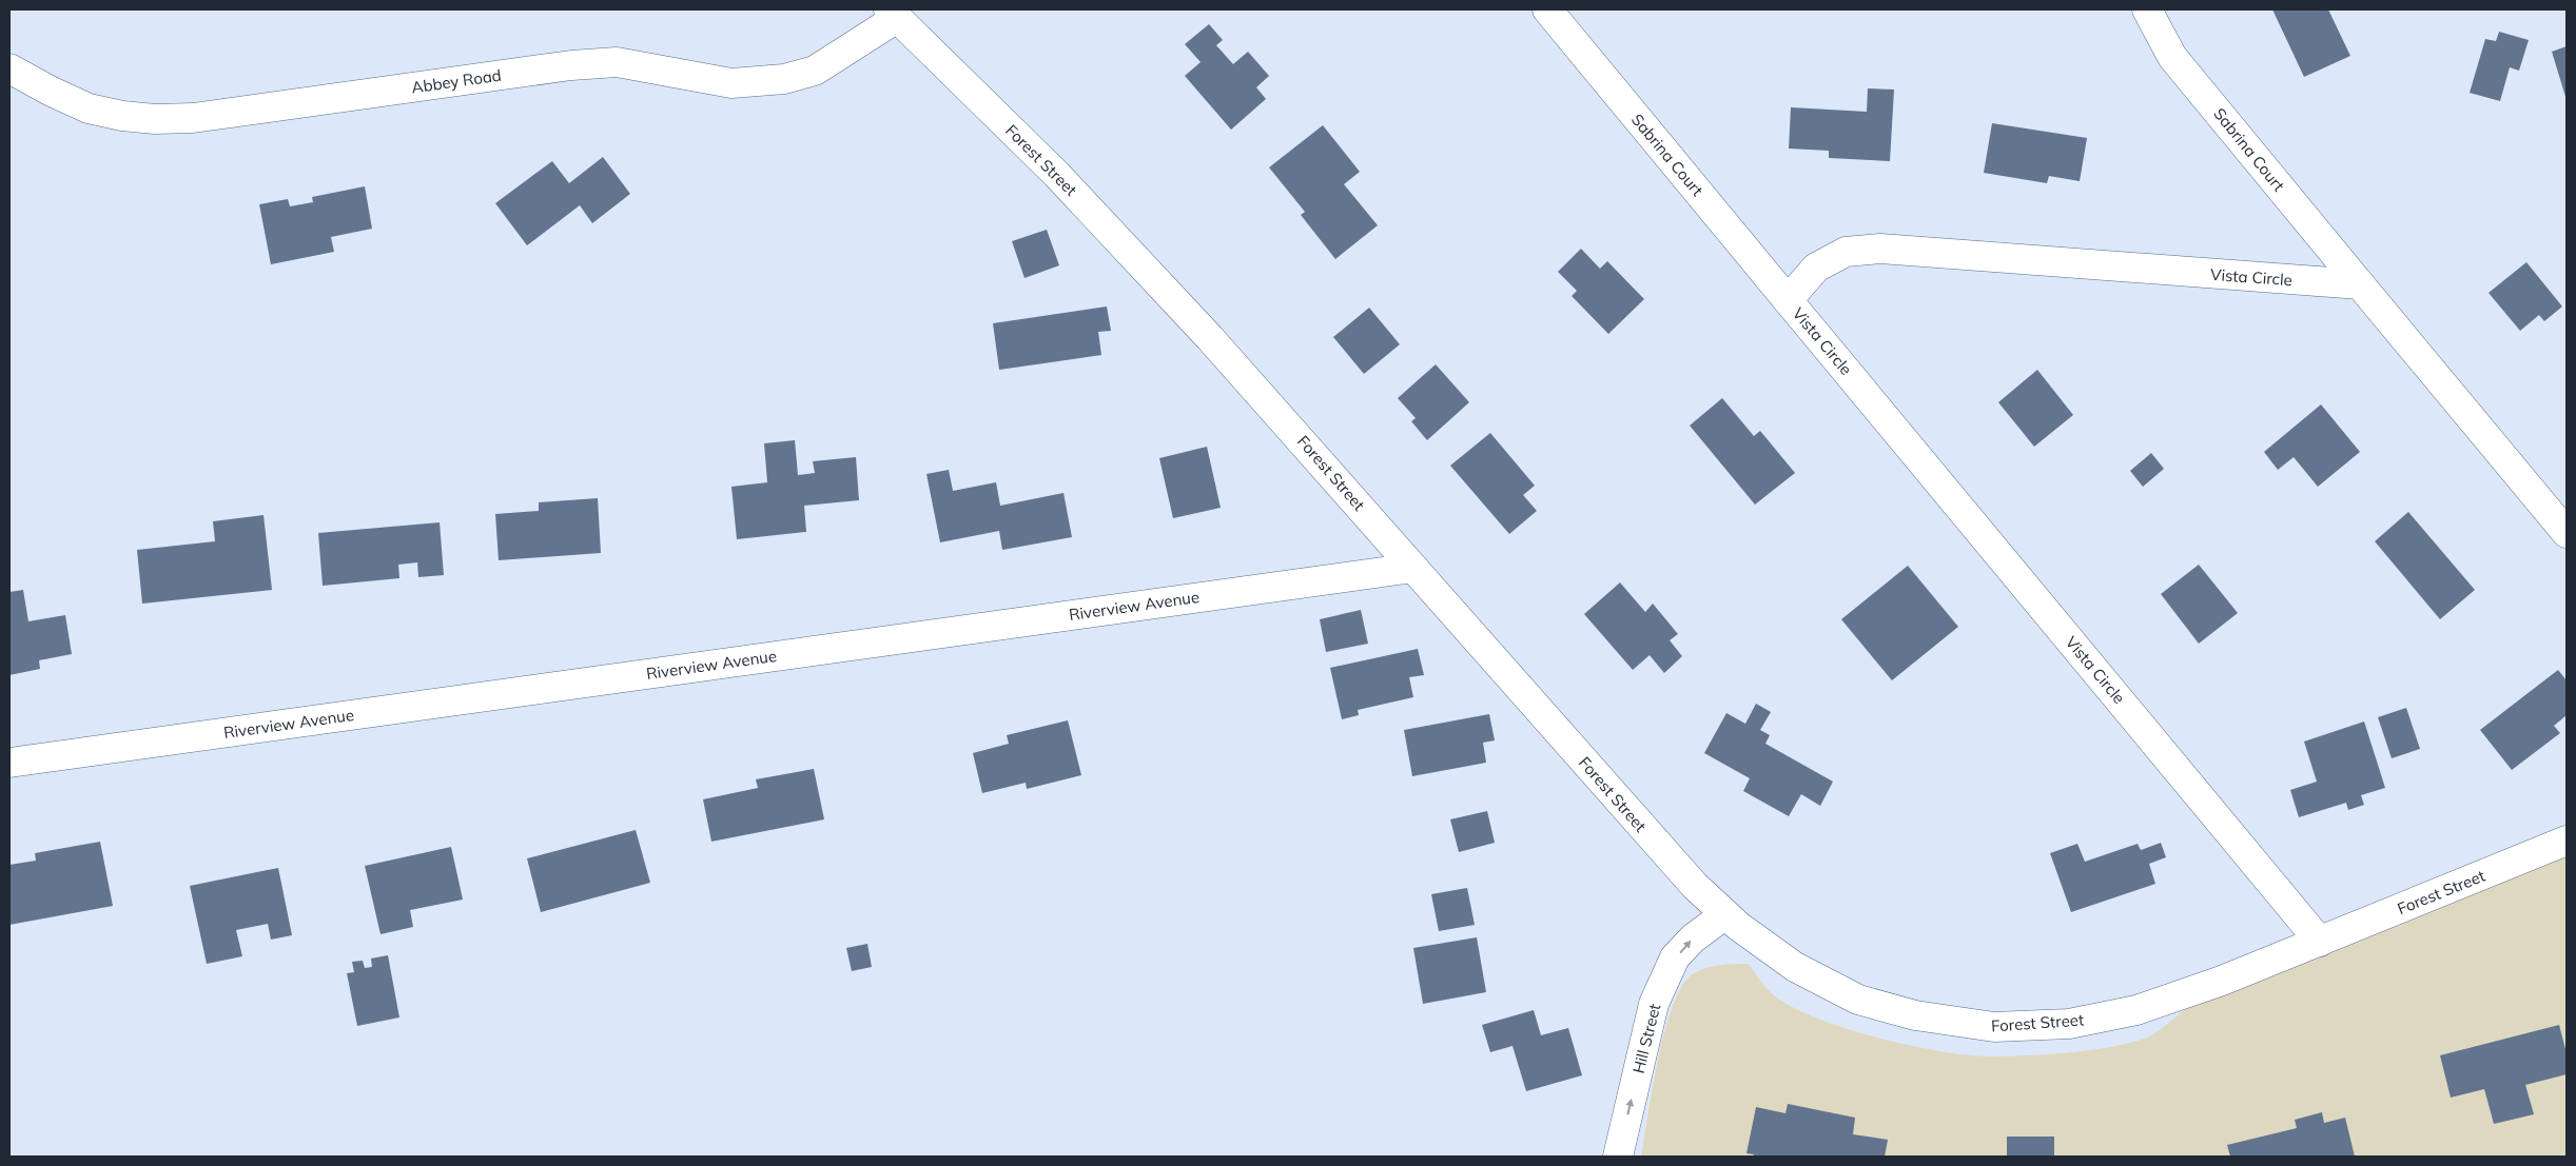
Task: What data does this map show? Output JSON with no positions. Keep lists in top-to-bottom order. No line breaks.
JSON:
{"streets":{"street":["Abbey Road","Sabrina Court","Forest Street","Vista Circle","Riverview Avenue","Hill Street"]},"crossings":[["Abbey Road","Forest Street"],["Sabrina Court","Vista Circle"],["Forest Street","Vista Circle"],["Forest Street","Riverview Avenue"],["Forest Street","Hill Street"]],"one_way":["Hill Street"]}
